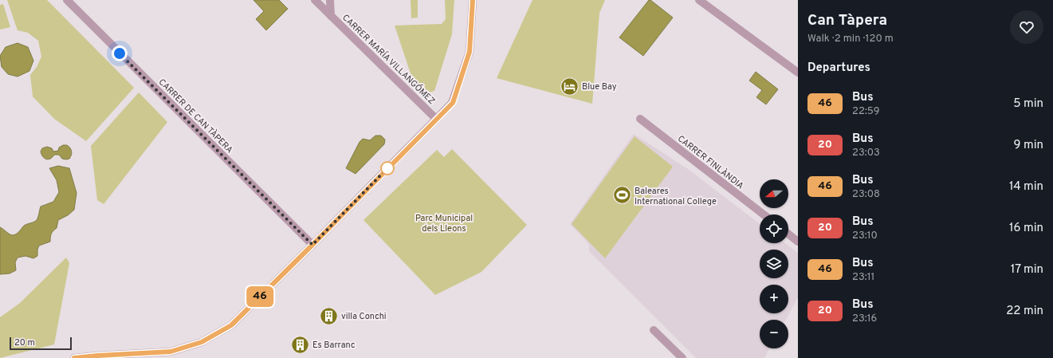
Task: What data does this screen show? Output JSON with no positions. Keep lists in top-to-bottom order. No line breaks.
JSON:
{"streets":{"street":["CARRER MARÍA VILLANGÓMEZ","CARRER DE CAN TÀPERA","CARRER FINLÀNDIA"]},"parks":["Parc Municipal dels Lleons"],"places":{"hotel":["Blue Bay"],"sports":["Baleares International College"],"building":["villa Conchi","Es Barranc"]},"lines":["bus line 46"],"scale_bar":"20 m","north":"left","page":{"on_map":"46","heading":[["Can Tàpera","Walk · 2 min · 120 m"],"Departures"],"list":[{"mark":"46","name":"Bus","note":"22:59","value":"5 min"},{"mark":"20","name":"Bus","note":"23:03","value":"9 min"},{"mark":"46","name":"Bus","note":"23:08","value":"14 min"},{"mark":"20","name":"Bus","note":"23:10","value":"16 min"},{"mark":"46","name":"Bus","note":"23:11","value":"17 min"},{"mark":"20","name":"Bus","note":"23:16","value":"22 min"}],"map_buttons":["+","−"],"scale":"20 m"}}
